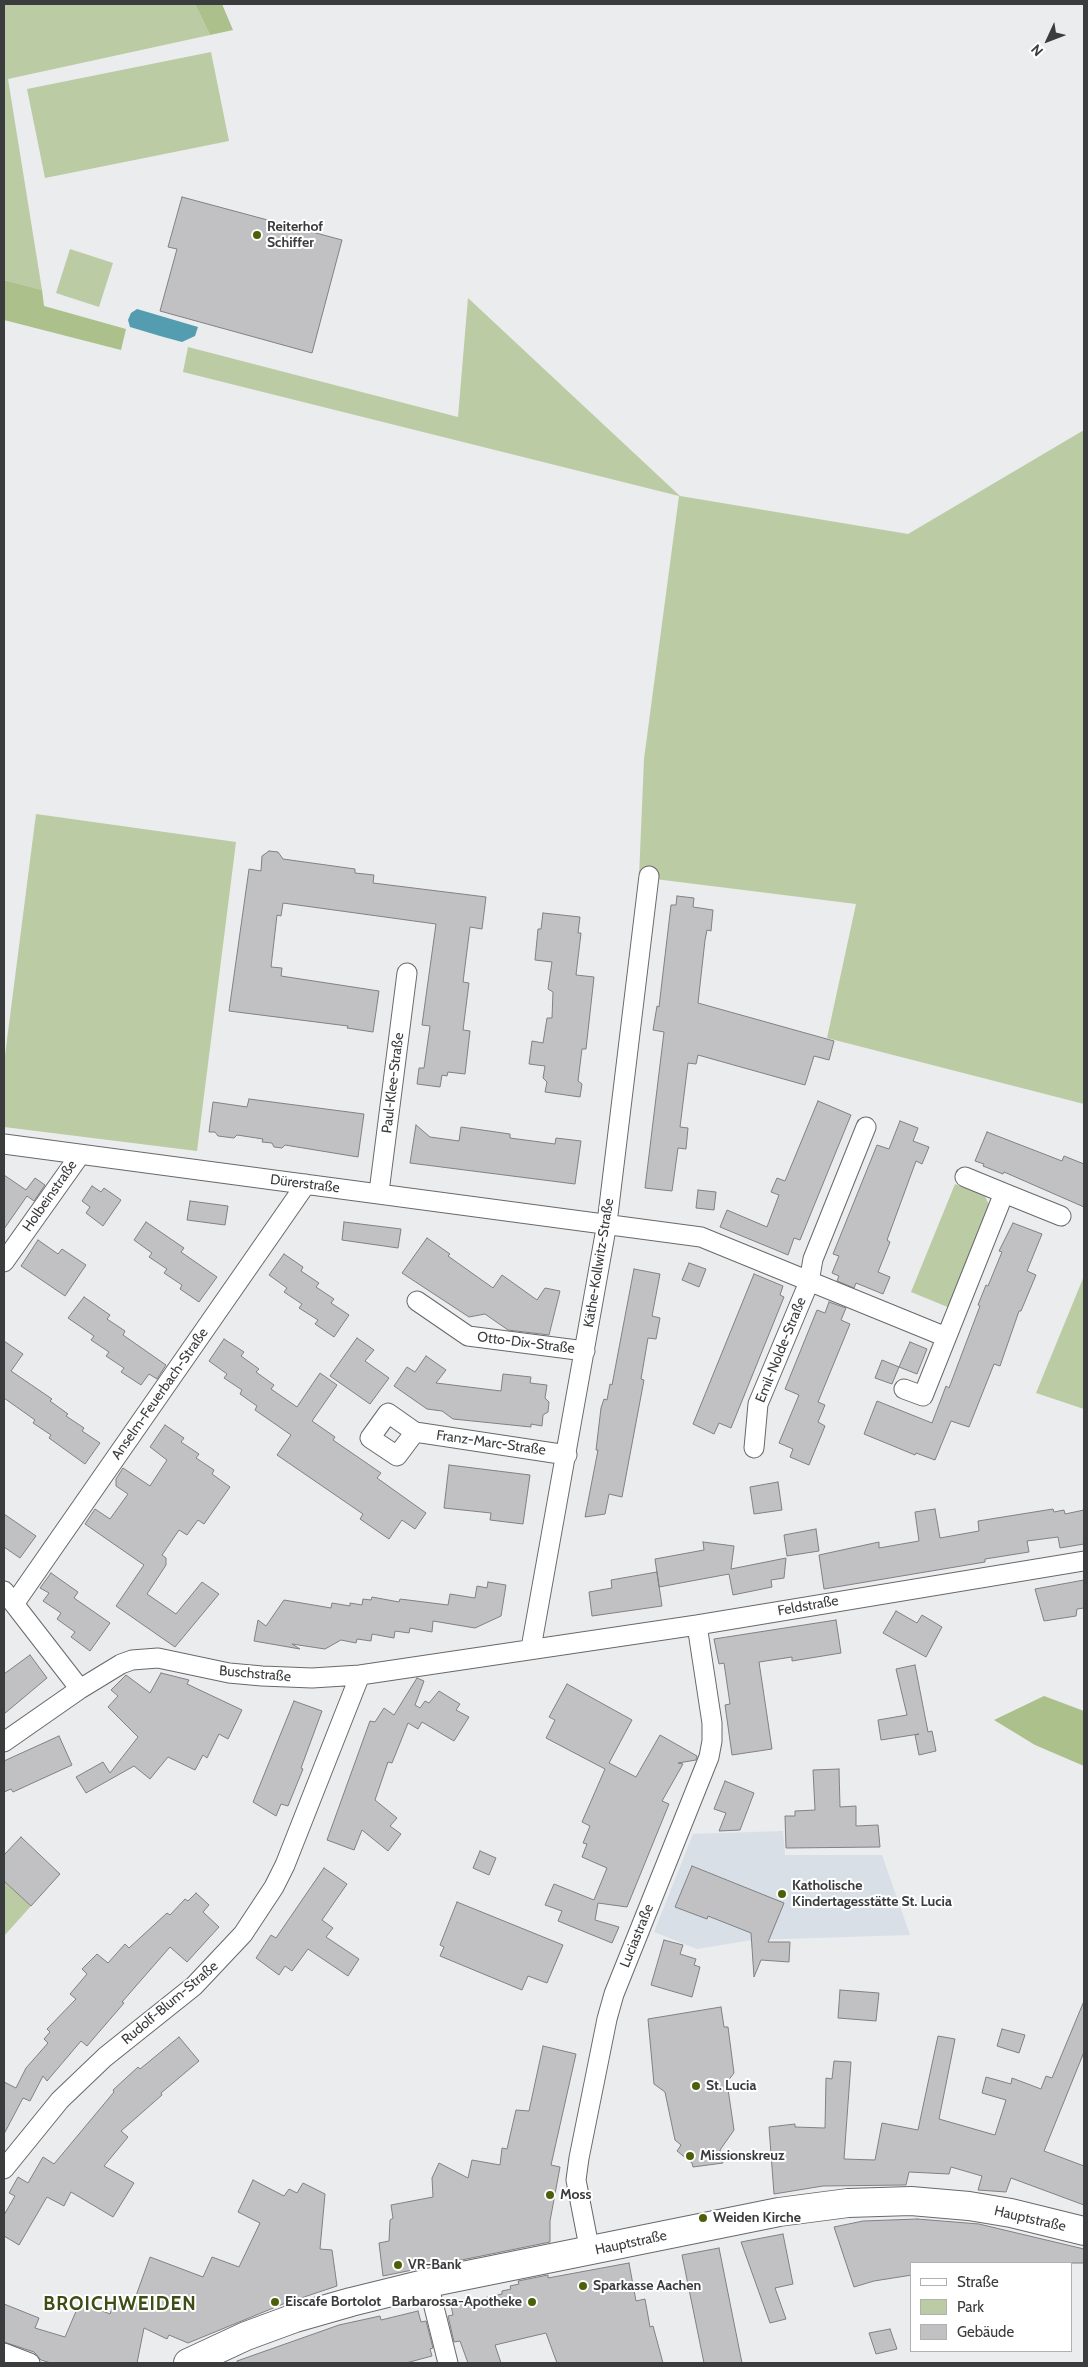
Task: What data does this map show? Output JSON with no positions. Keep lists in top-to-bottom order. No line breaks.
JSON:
{"streets":{"main road":["Hauptstraße"],"street":["Paul-Klee-Straße","Dürerstraße","Holbeinstraße","Käthe-Kollwitz-Straße","Otto-Dix-Straße","Emil-Nolde-Straße","Anselm-Feuerbach-Straße","Franz-Marc-Straße","Feldstraße","Buschstraße","Luciastraße","Rudolf-Blum-Straße"]},"crossings":[["Paul-Klee-Straße","Dürerstraße"],["Dürerstraße","Holbeinstraße"],["Dürerstraße","Käthe-Kollwitz-Straße"],["Dürerstraße","Emil-Nolde-Straße"],["Dürerstraße","Anselm-Feuerbach-Straße"],["Käthe-Kollwitz-Straße","Otto-Dix-Straße"],["Käthe-Kollwitz-Straße","Emil-Nolde-Straße"],["Käthe-Kollwitz-Straße","Franz-Marc-Straße"],["Käthe-Kollwitz-Straße","Feldstraße"],["Käthe-Kollwitz-Straße","Buschstraße"],["Feldstraße","Buschstraße"],["Feldstraße","Luciastraße"],["Buschstraße","Rudolf-Blum-Straße"],["Luciastraße","Hauptstraße"]],"districts":["BROICHWEIDEN"],"places":["Reiterhof Schiffer","Katholische Kindertagesstätte St. Lucia","St. Lucia","Missionskreuz","Moss","Weiden Kirche","VR-Bank","Sparkasse Aachen","Eiscafe Bortolot","Barbarossa-Apotheke"],"legend":["Straße","Park","Gebäude"],"north":"bottom left"}
